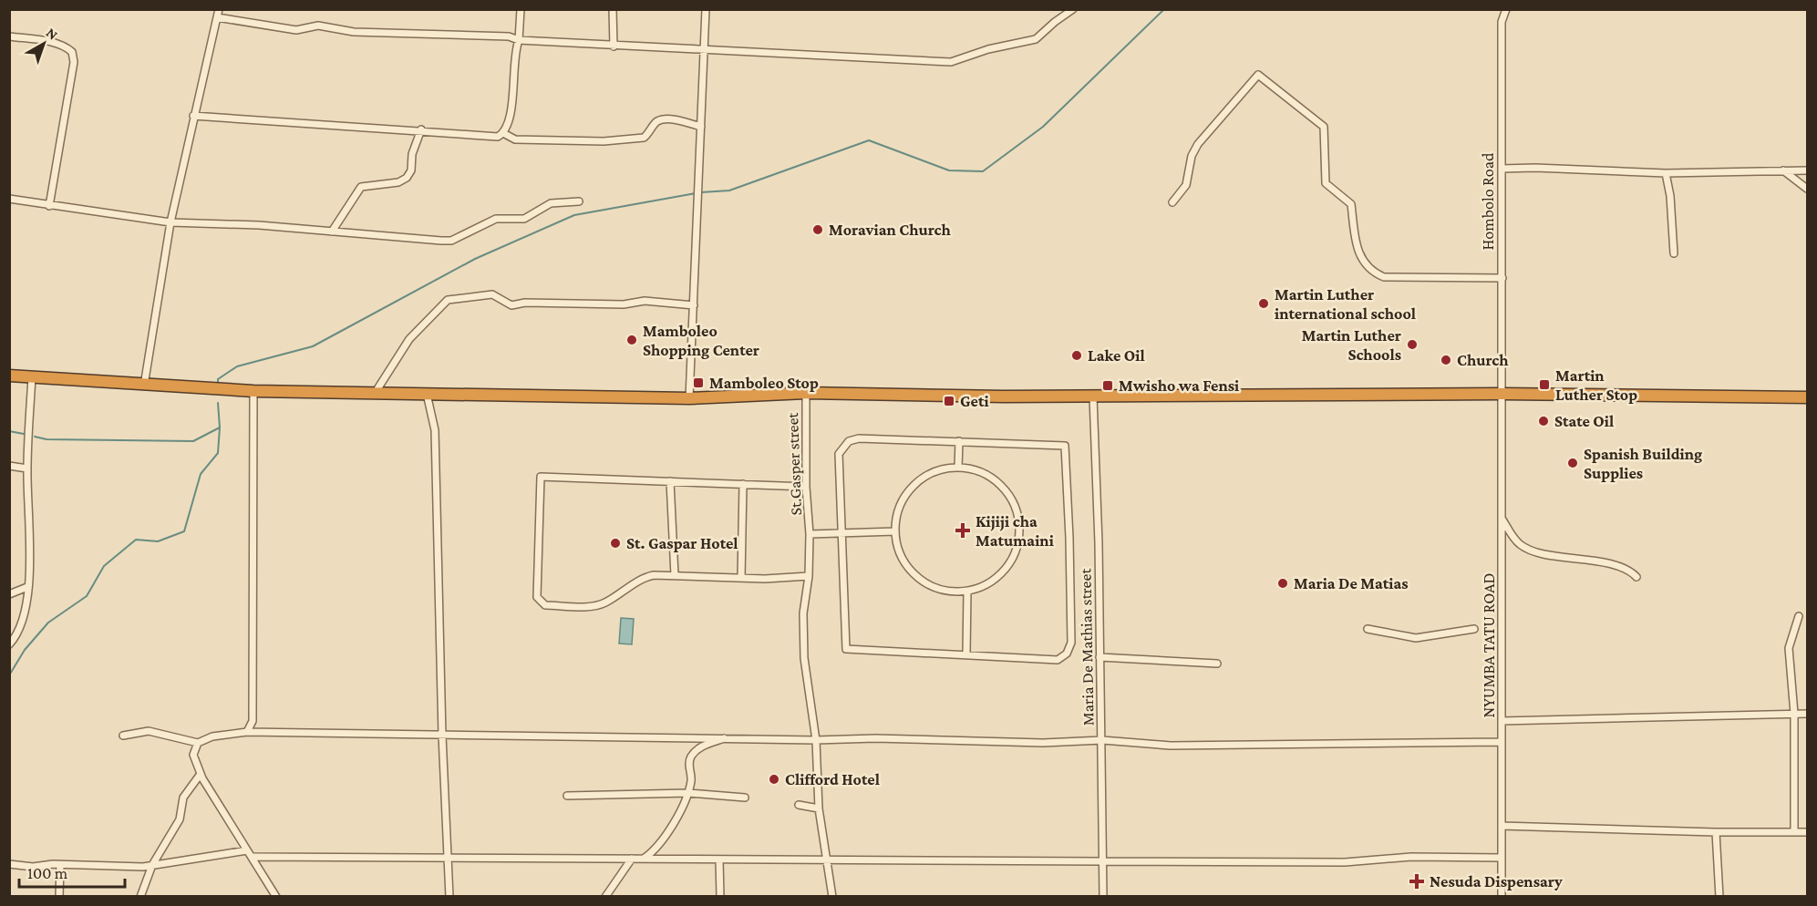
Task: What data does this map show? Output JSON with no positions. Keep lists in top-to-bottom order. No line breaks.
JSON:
{"streets":{"street":["Hombolo Road","St.Gasper street","NYUMBA TATU ROAD","Maria De Mathias street"]},"crossings":[["Hombolo Road","NYUMBA TATU ROAD"]],"places":{"other":["Moravian Church","Martin Luther international school","Mamboleo Shopping Center","Martin Luther Schools","Lake Oil","Church","State Oil","Spanish Building Supplies","St. Gaspar Hotel","Maria De Matias","Clifford Hotel"],"transit":["Mamboleo Stop","Martin Luther Stop","Mwisho wa Fensi","Geti"],"health":["Kijiji cha Matumaini","Nesuda Dispensary"]},"scale_bar":"100 m","north":"top right"}
